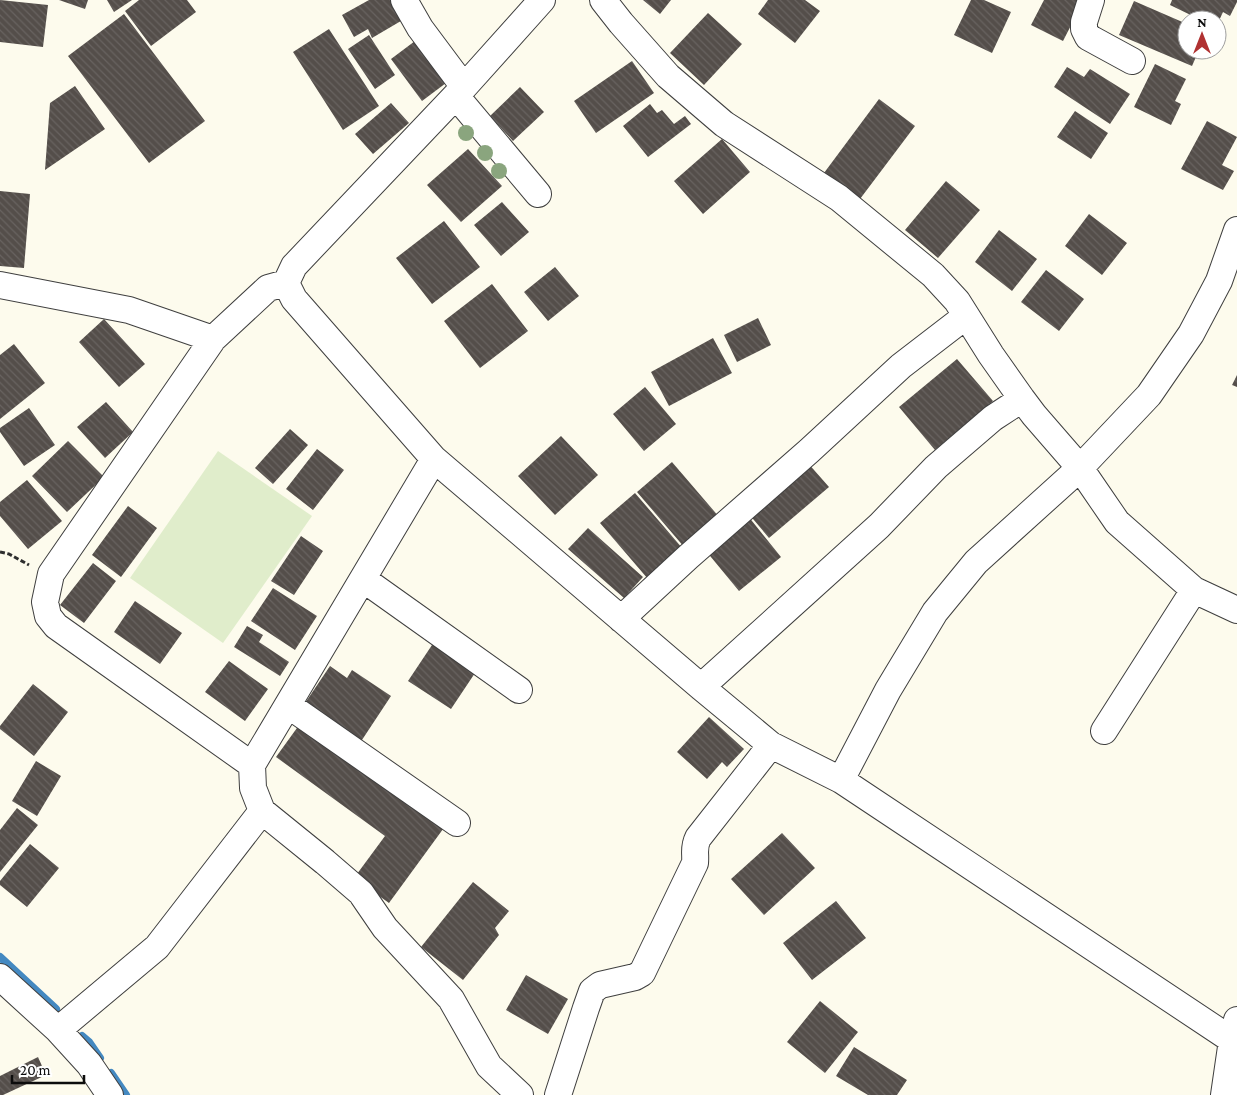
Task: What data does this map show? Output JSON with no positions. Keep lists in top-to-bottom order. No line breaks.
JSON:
{"scale_bar":"20 m","north":"top"}
